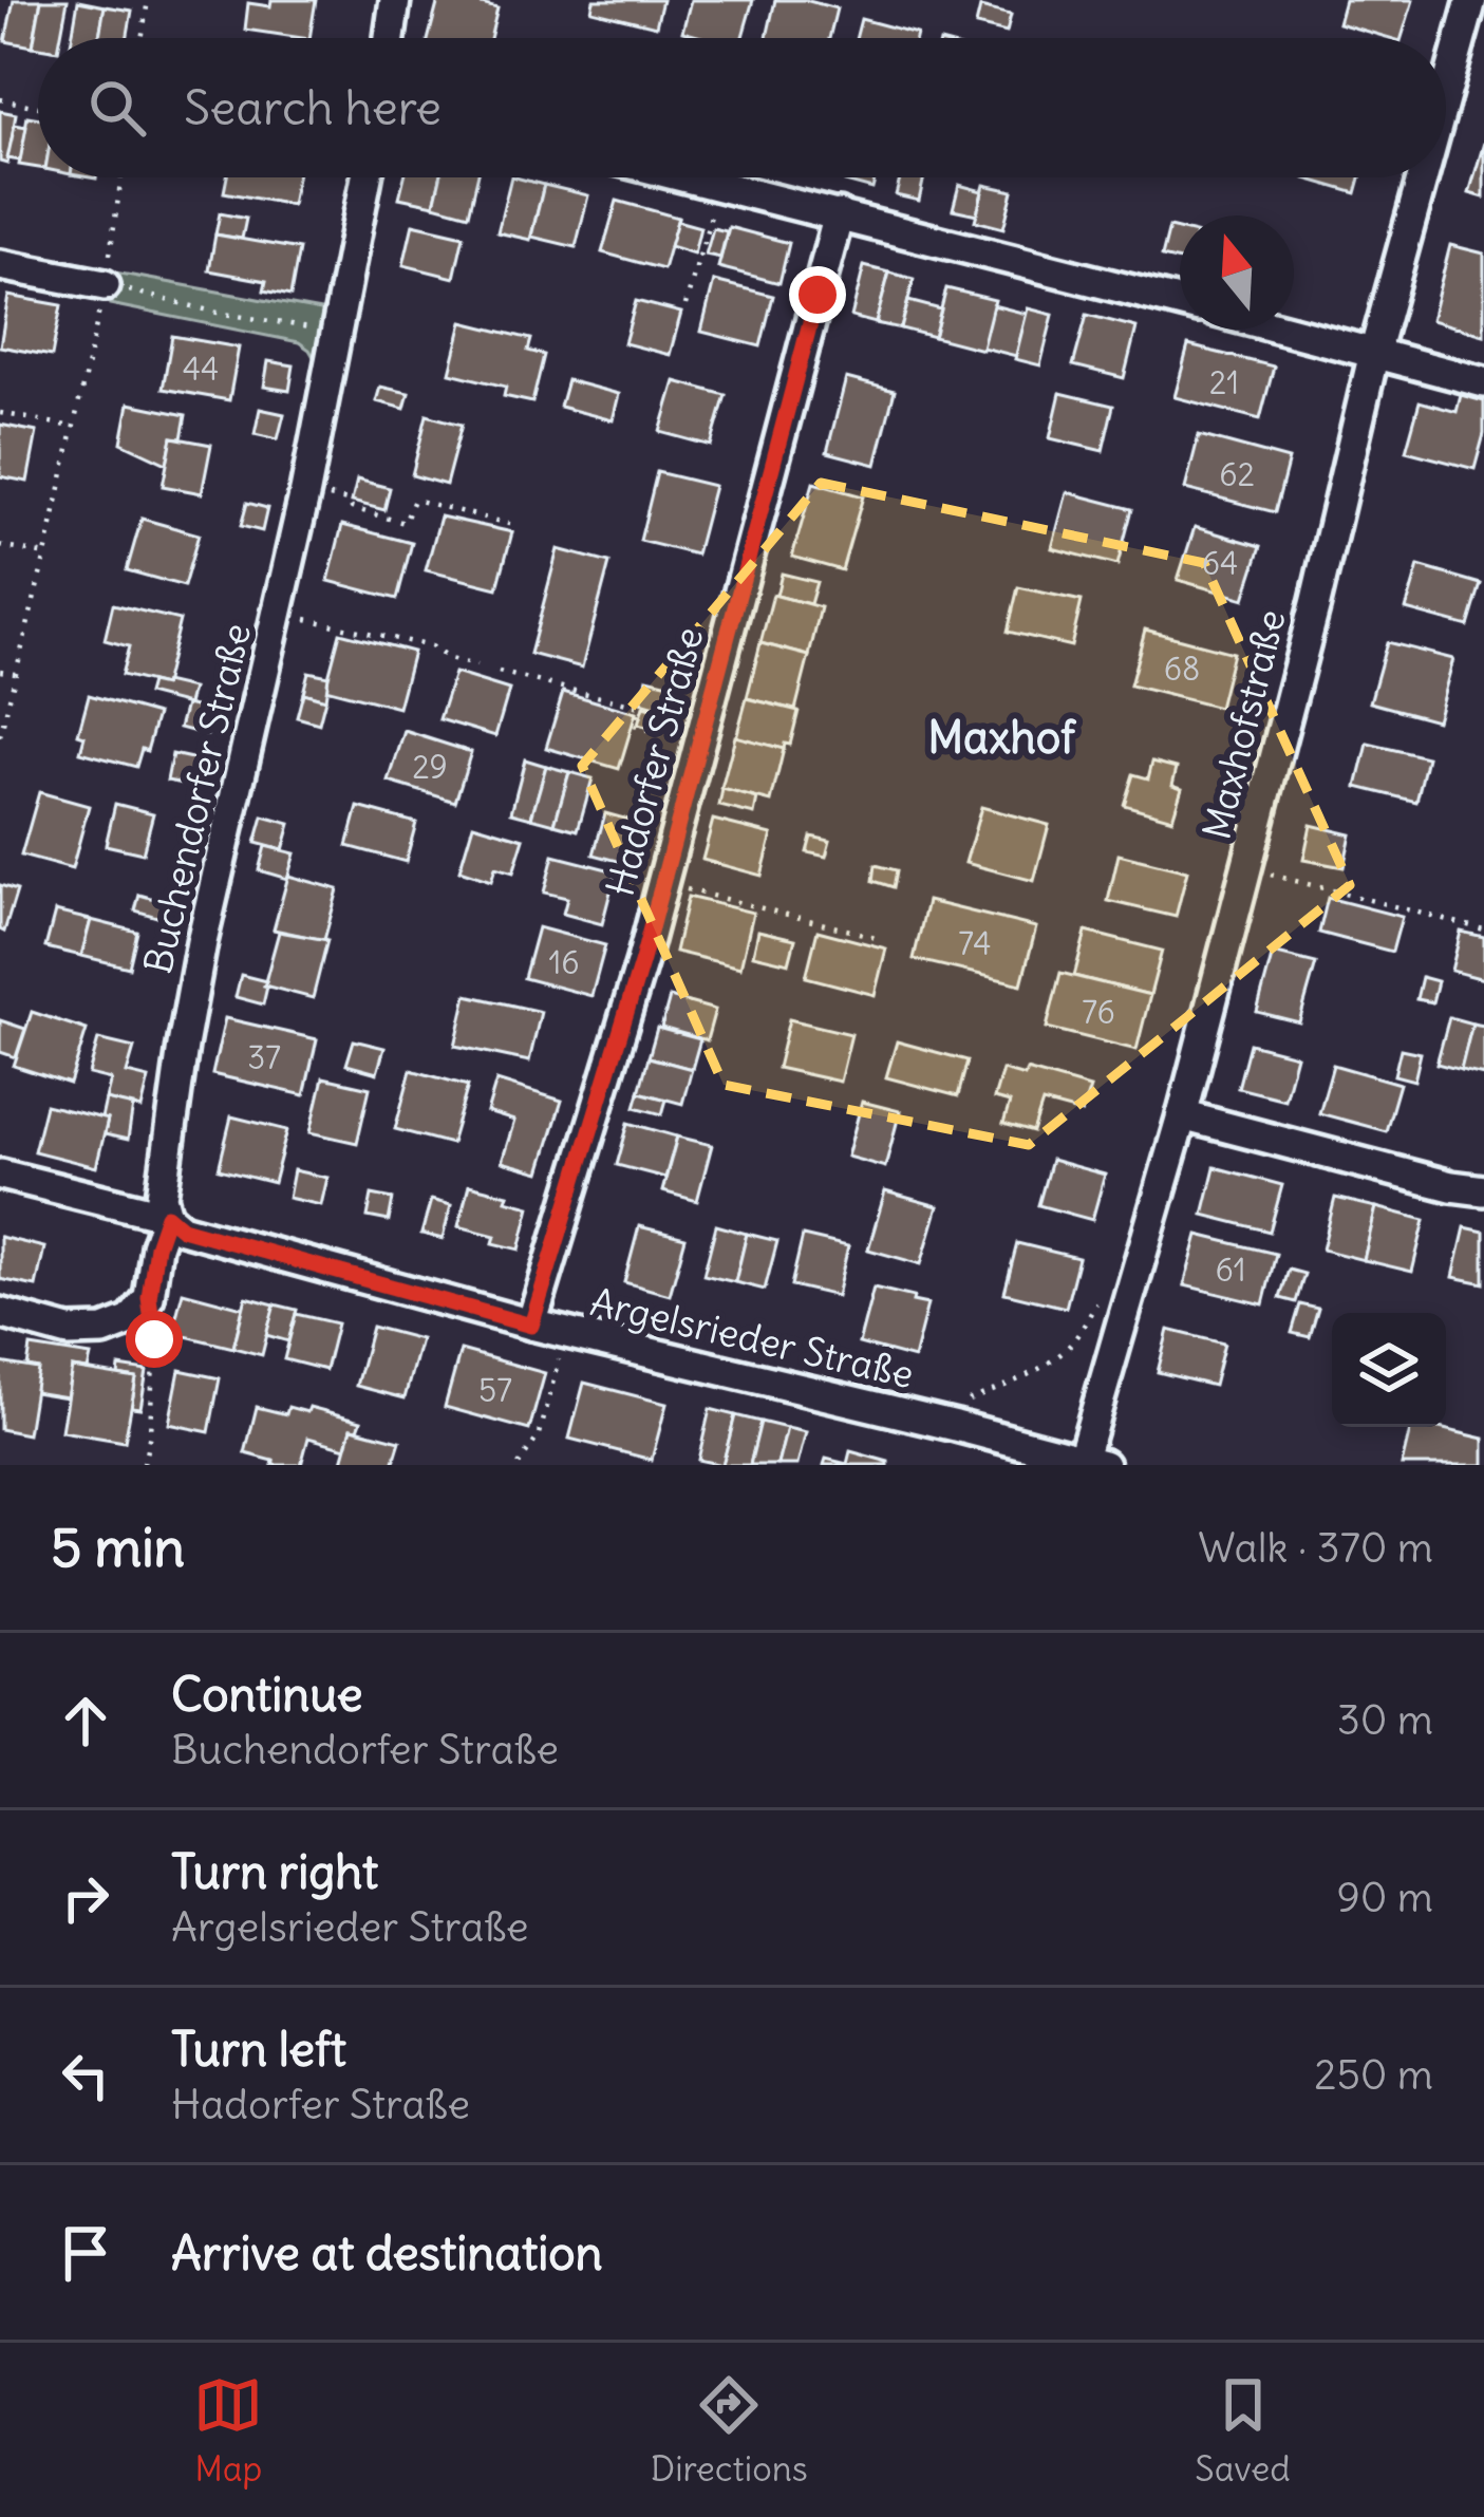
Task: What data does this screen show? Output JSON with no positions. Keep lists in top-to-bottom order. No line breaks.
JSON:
{"streets":{"street":["Maxhofstraße","Hadorfer Straße","Buchendorfer Straße","Argelsrieder Straße"]},"crossings":[["Maxhofstraße","Argelsrieder Straße"],["Hadorfer Straße","Argelsrieder Straße"],["Buchendorfer Straße","Argelsrieder Straße"]],"districts":["Maxhof"],"house_numbers":["44","21","62","64","68","29","74","16","76","37","61","57"],"north":"top","page":{"search":"Search here","heading":["5 min","Walk · 370 m"],"list":[["Continue","Buchendorfer Straße","30 m"],["Turn right","Argelsrieder Straße","90 m"],["Turn left","Hadorfer Straße","250 m"],"Arrive at destination"],"nav":["Map","Directions","Saved"]}}
